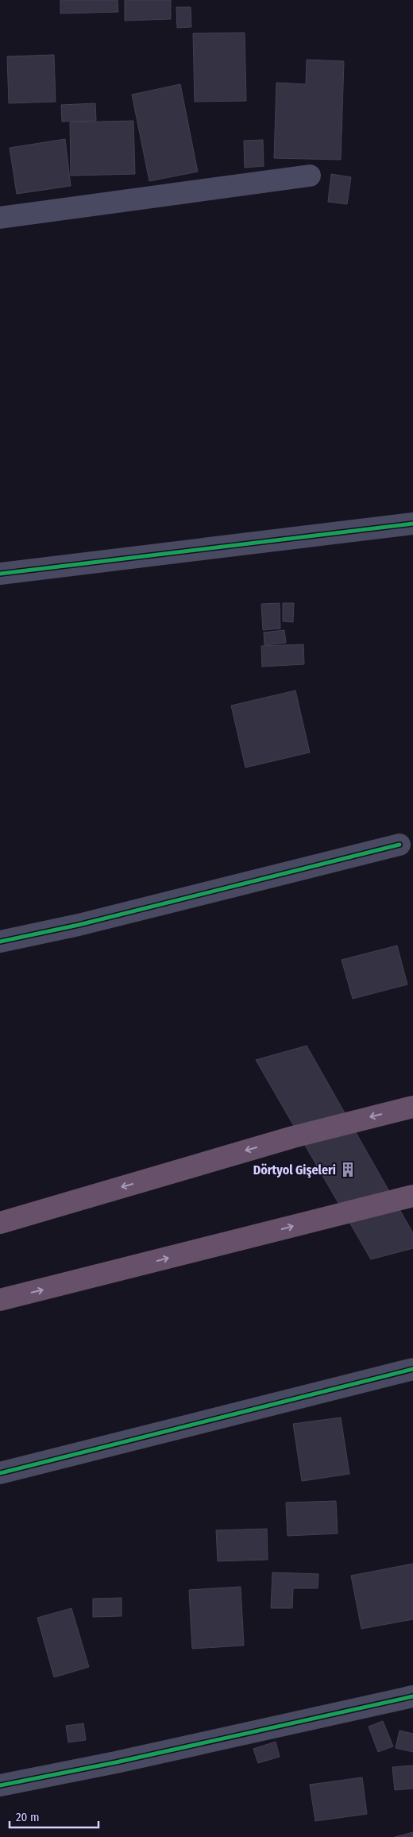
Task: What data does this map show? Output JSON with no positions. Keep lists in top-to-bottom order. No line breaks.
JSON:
{"places":{"building":["Dörtyol Gişeleri"]},"scale_bar":"20 m"}
